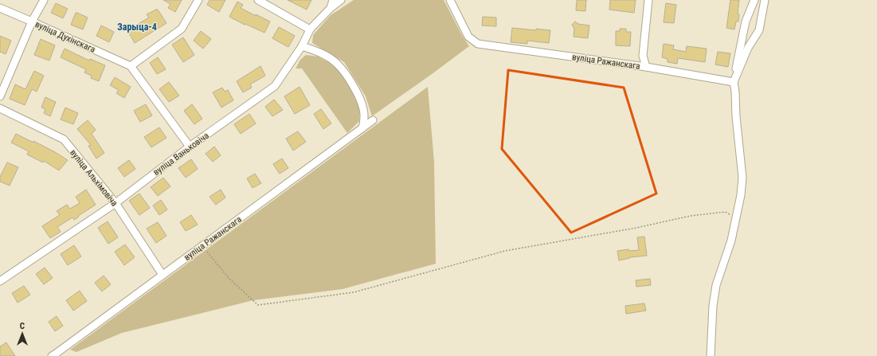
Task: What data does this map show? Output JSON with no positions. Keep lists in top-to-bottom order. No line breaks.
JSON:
{"streets":{"street":["вуліца Духінскага","вуліца Ражанскага","вуліца Ваньковіча","вуліца Альхімовіча"]},"crossings":[["вуліца Духінскага","вуліца Ваньковіча"],["вуліца Ражанскага","вуліца Альхімовіча"],["вуліца Ваньковіча","вуліца Альхімовіча"]],"districts":["Зарыца-4"],"north":"top"}
